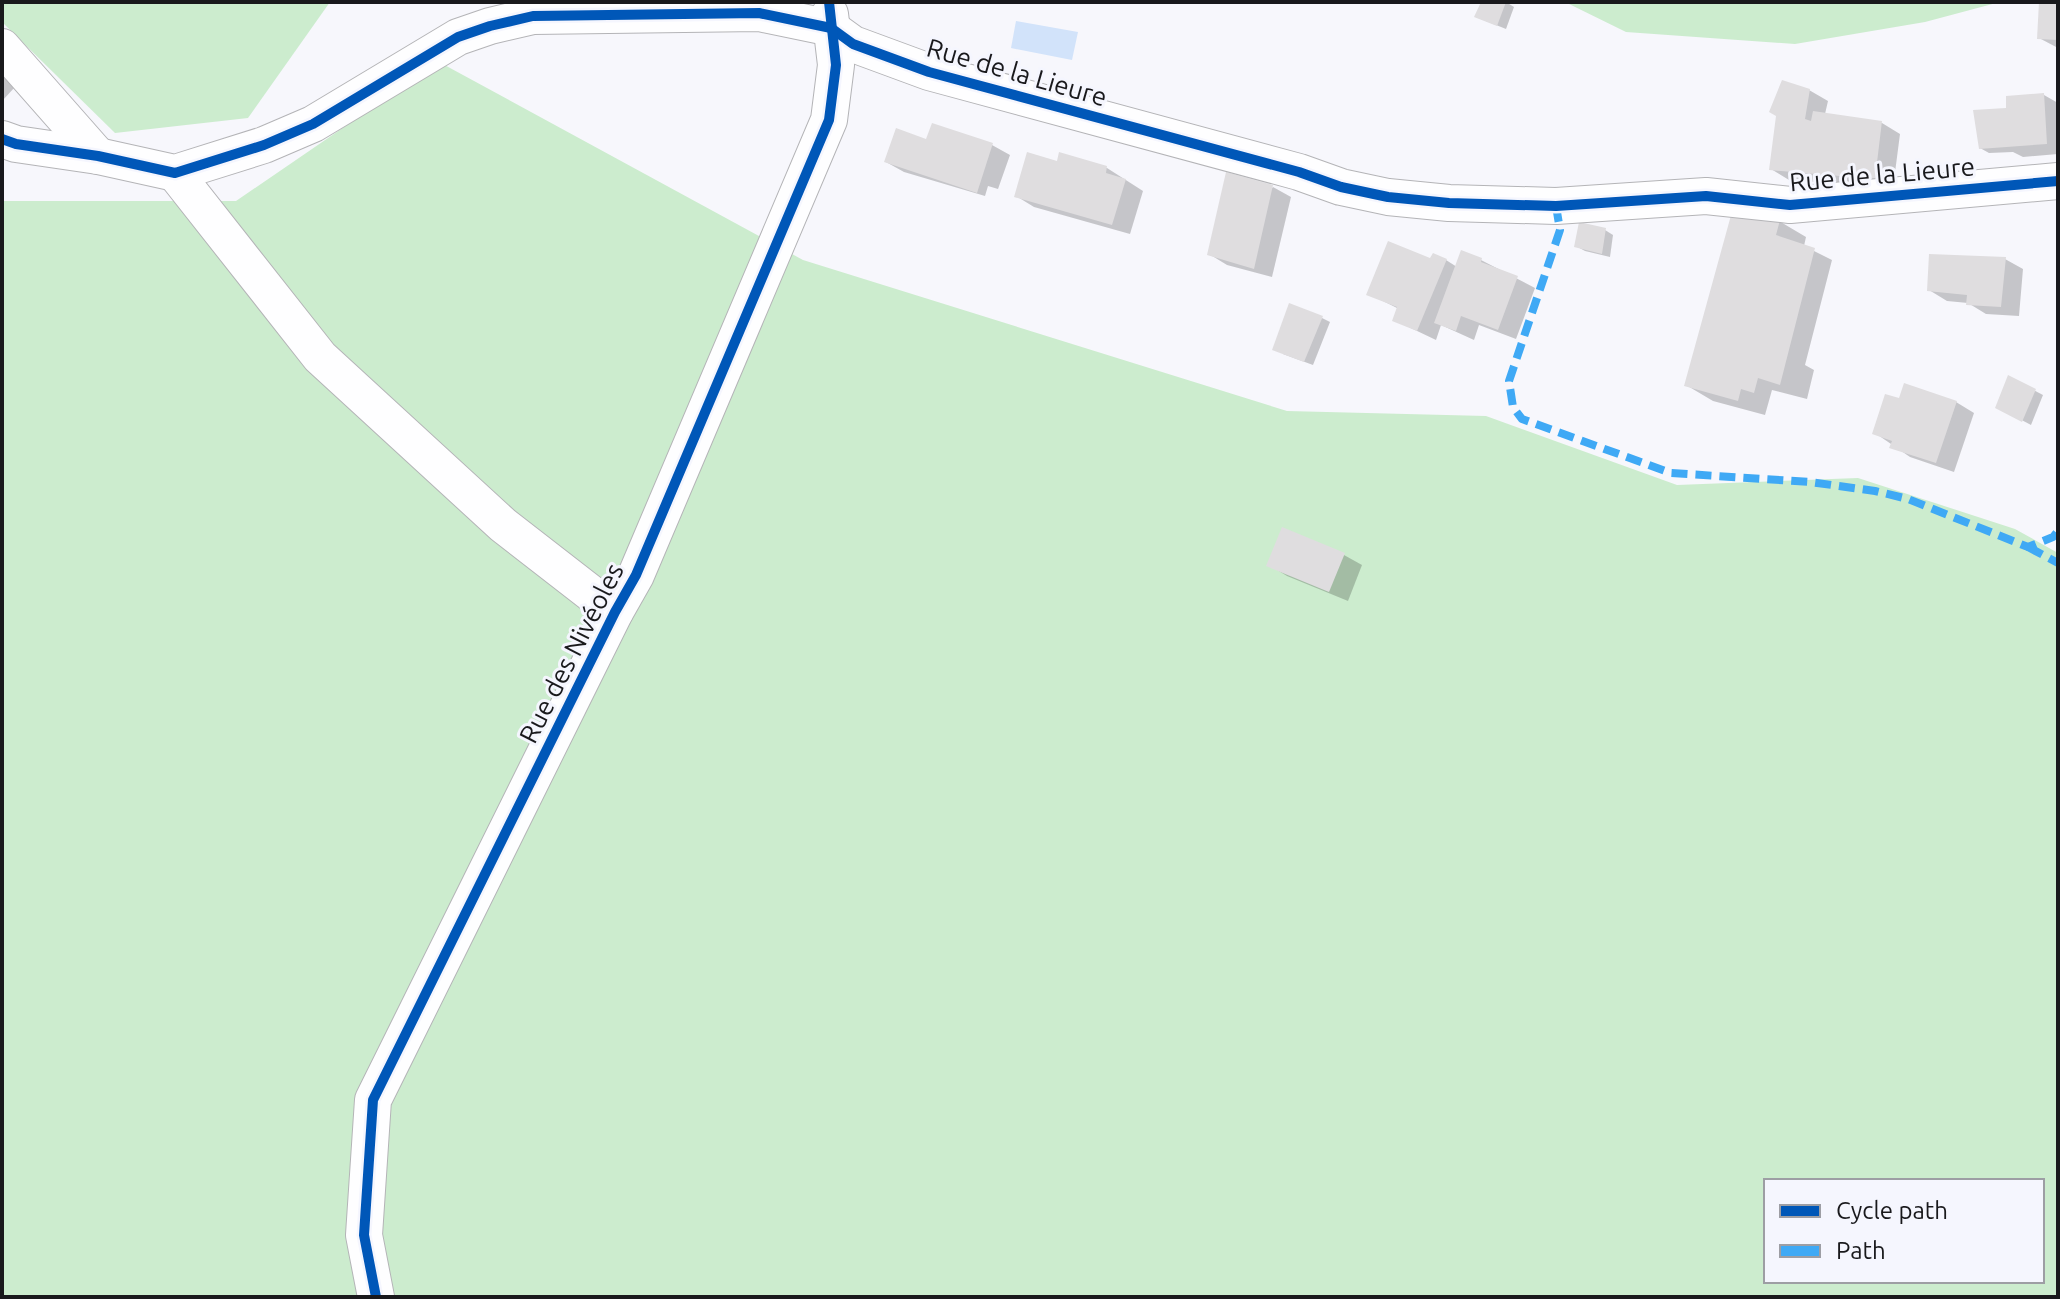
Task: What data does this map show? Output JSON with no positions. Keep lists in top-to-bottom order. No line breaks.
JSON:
{"streets":{"street":["Rue de la Lieure","Rue des Nivéoles"]},"crossings":[["Rue de la Lieure","Rue des Nivéoles"]],"legend":["Cycle path","Path"]}
